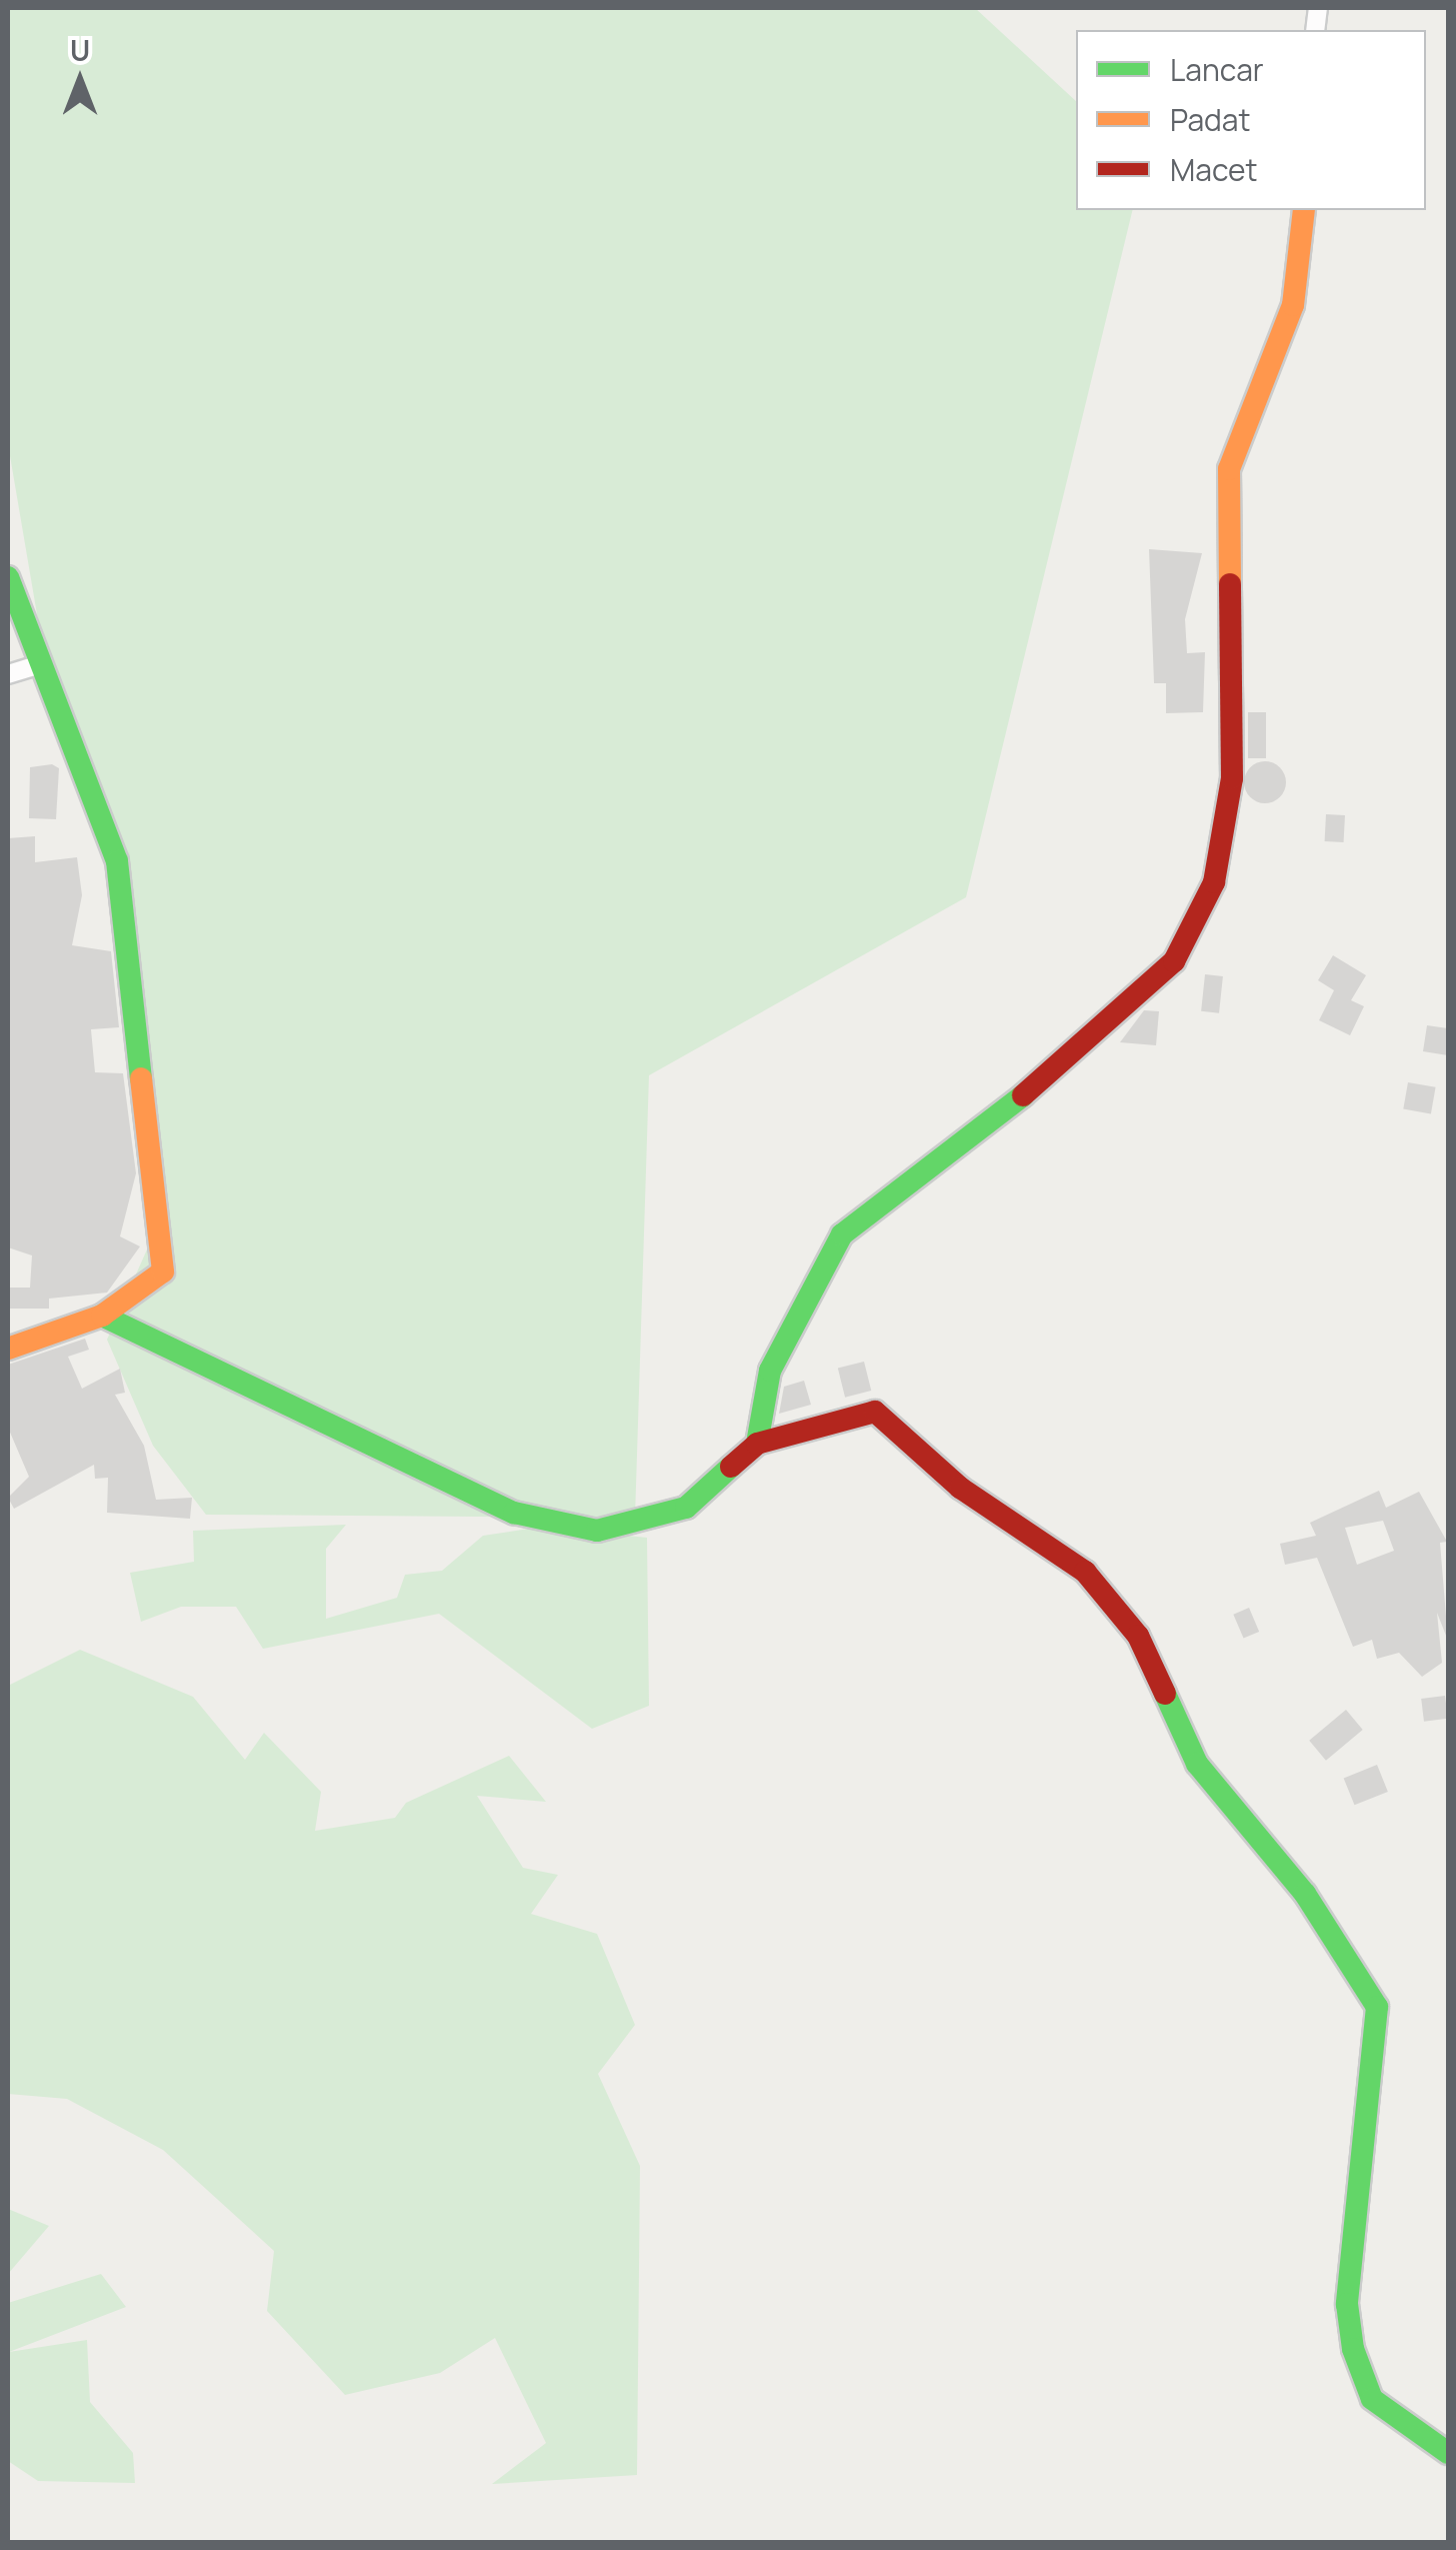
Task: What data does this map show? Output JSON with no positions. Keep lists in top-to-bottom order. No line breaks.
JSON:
{"legend":["Lancar","Padat","Macet"],"north":"top"}
